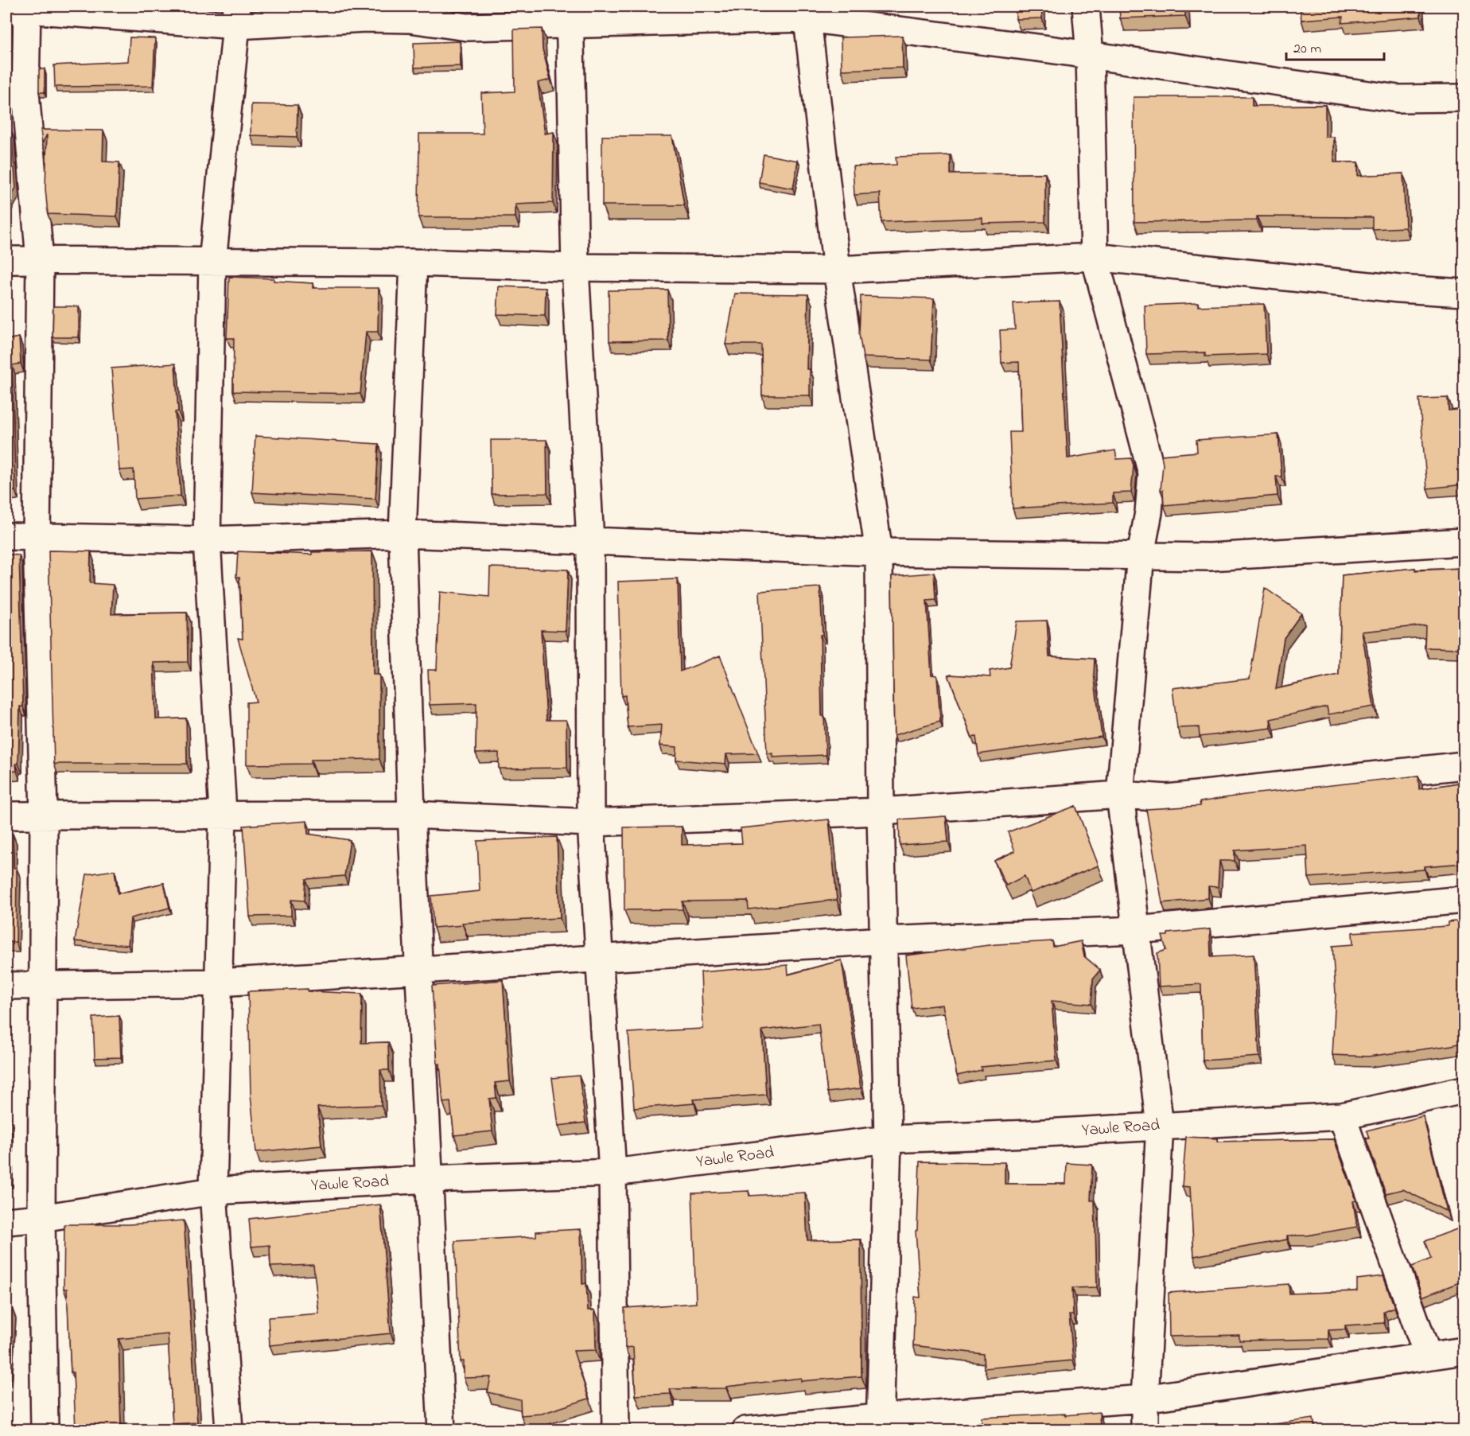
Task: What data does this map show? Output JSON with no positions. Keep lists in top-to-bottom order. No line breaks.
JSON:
{"streets":{"street":["Yawle Road"]},"scale_bar":"20 m"}
